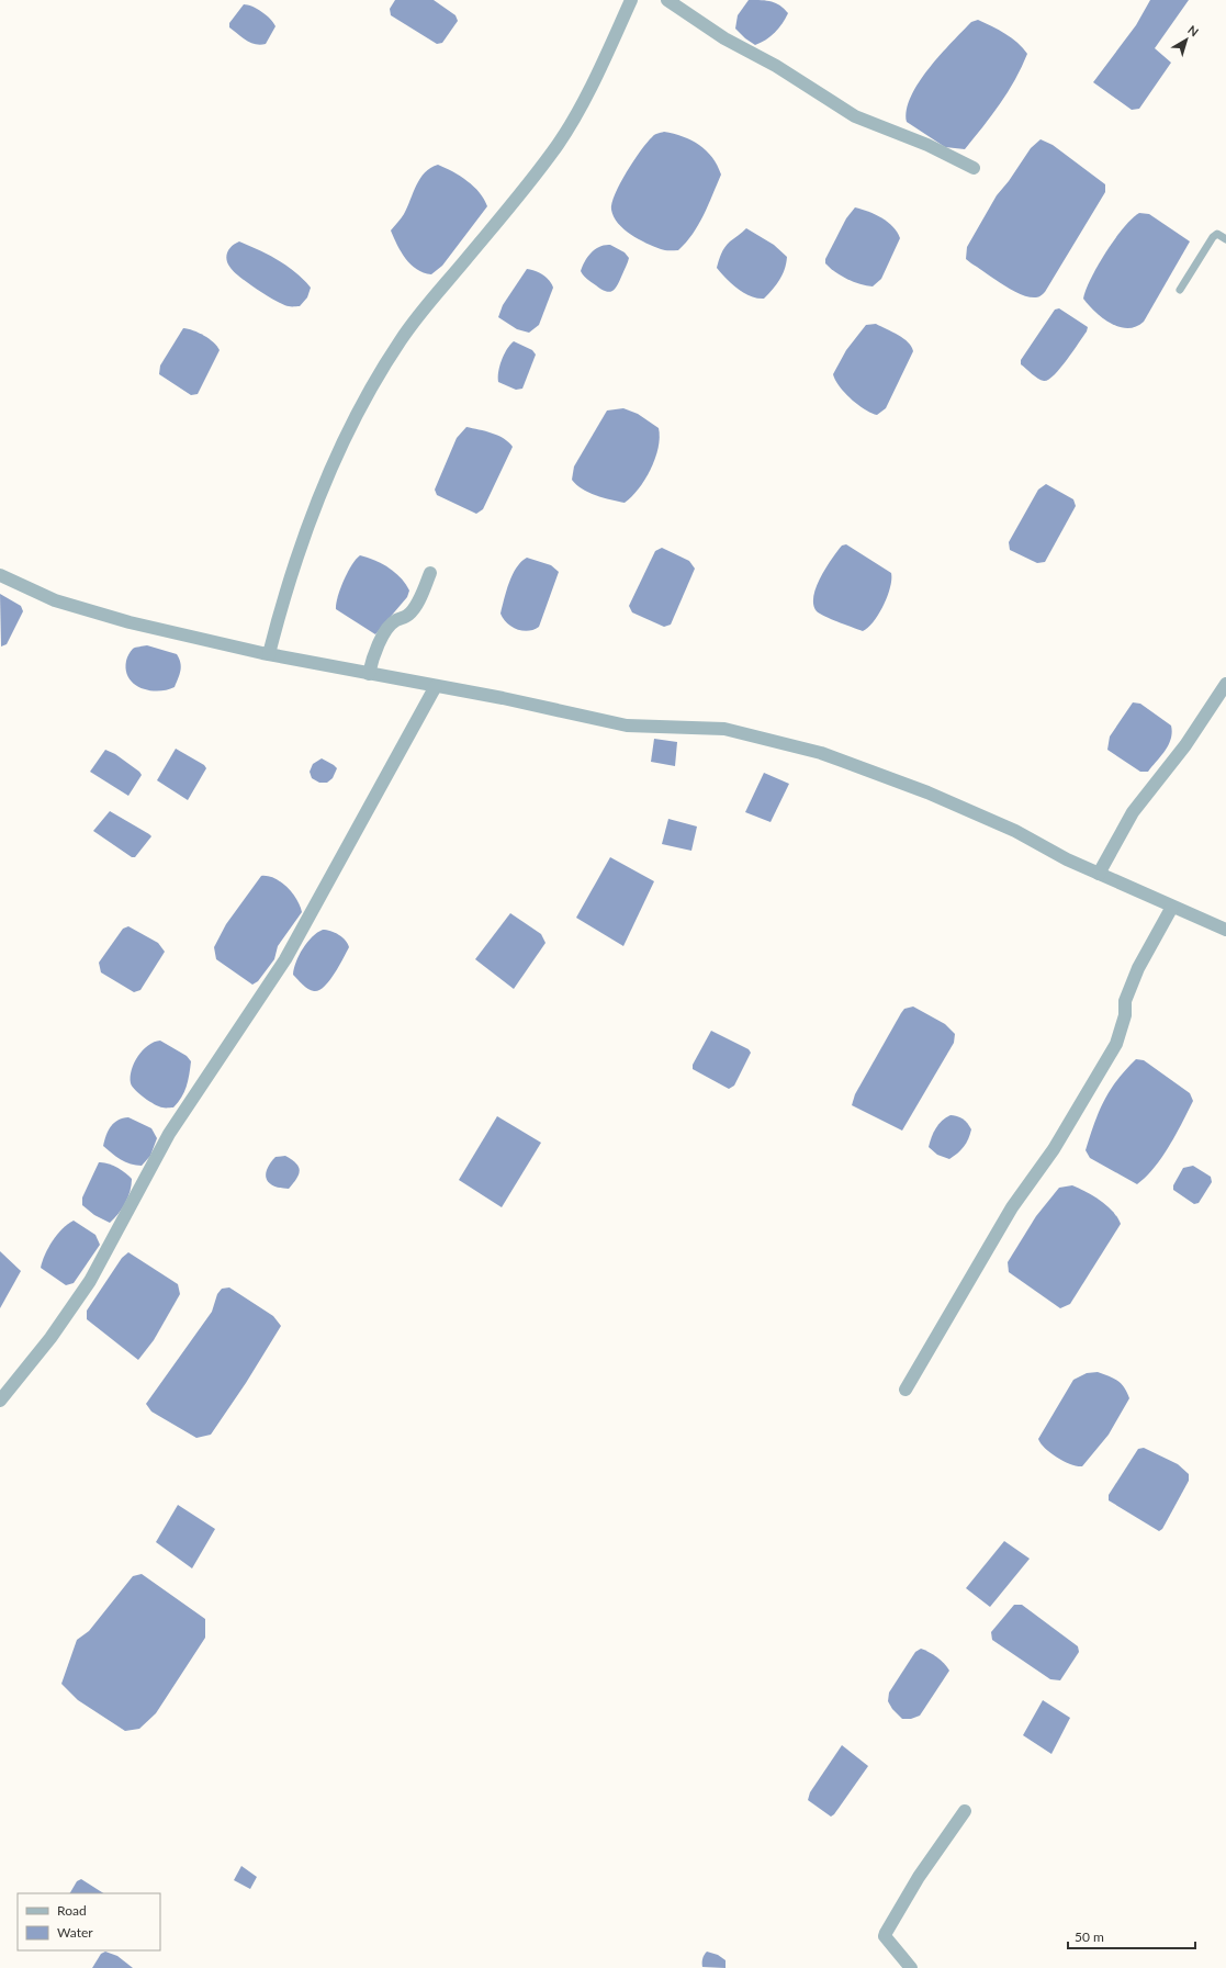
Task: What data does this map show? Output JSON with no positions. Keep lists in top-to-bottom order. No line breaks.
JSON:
{"legend":["Road","Water"],"scale_bar":"50 m","north":"top right"}
